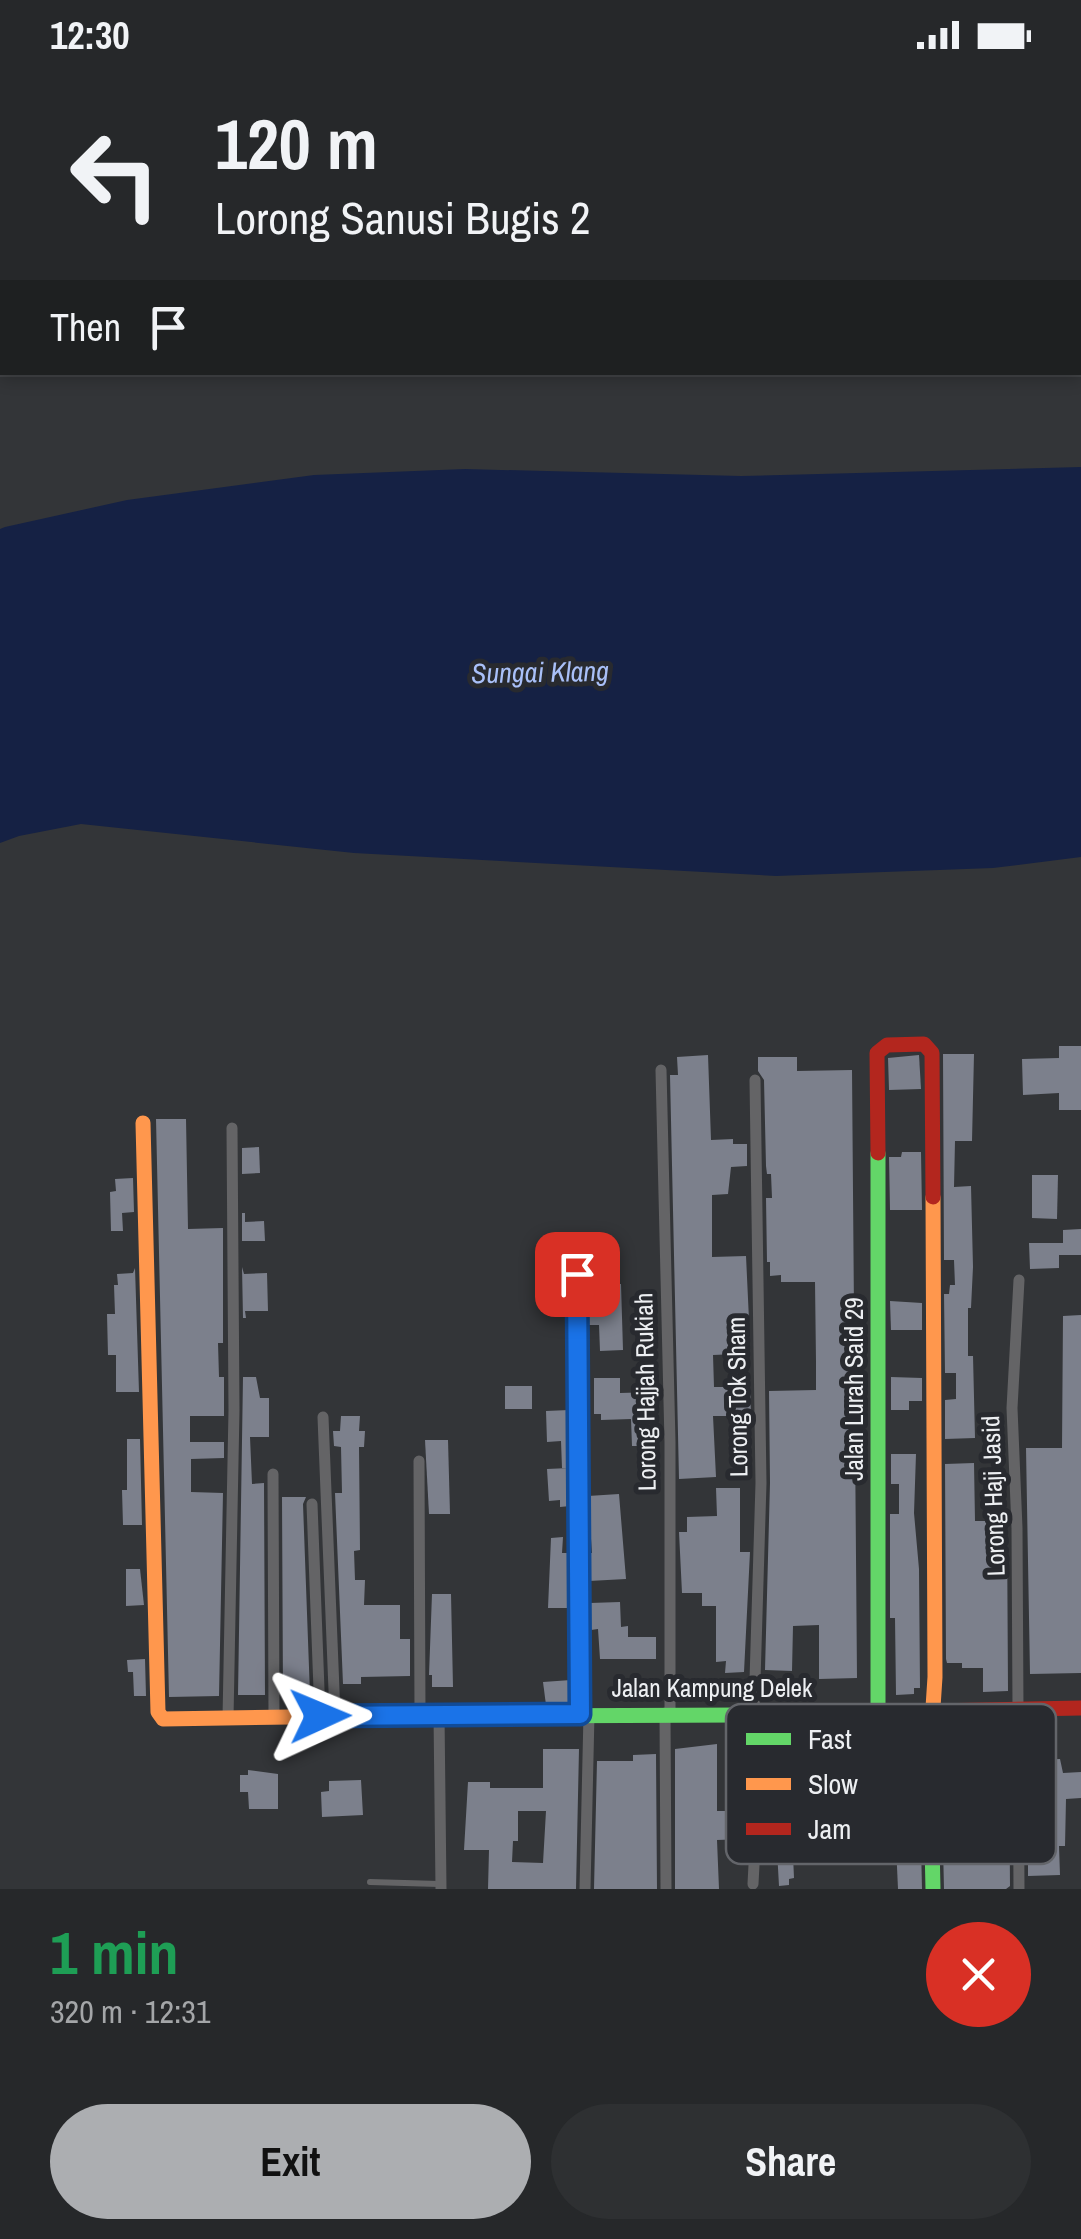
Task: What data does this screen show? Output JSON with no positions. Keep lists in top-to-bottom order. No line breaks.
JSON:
{"streets":{"street":["Jalan Lurah Said 29","Lorong Hajjah Rukiah","Lorong Tok Sham","Lorong Haji Jasid","Jalan Kampung Delek"]},"crossings":[["Lorong Hajjah Rukiah","Jalan Kampung Delek"]],"water":["Sungai Klang"],"legend":["Fast","Slow","Jam"],"page":{"status":"12:30","turn":["120 m","Lorong Sanusi Bugis 2"],"then":"Then","heading":["1 min","320 m · 12:31"],"buttons":["Exit","Share"]}}
